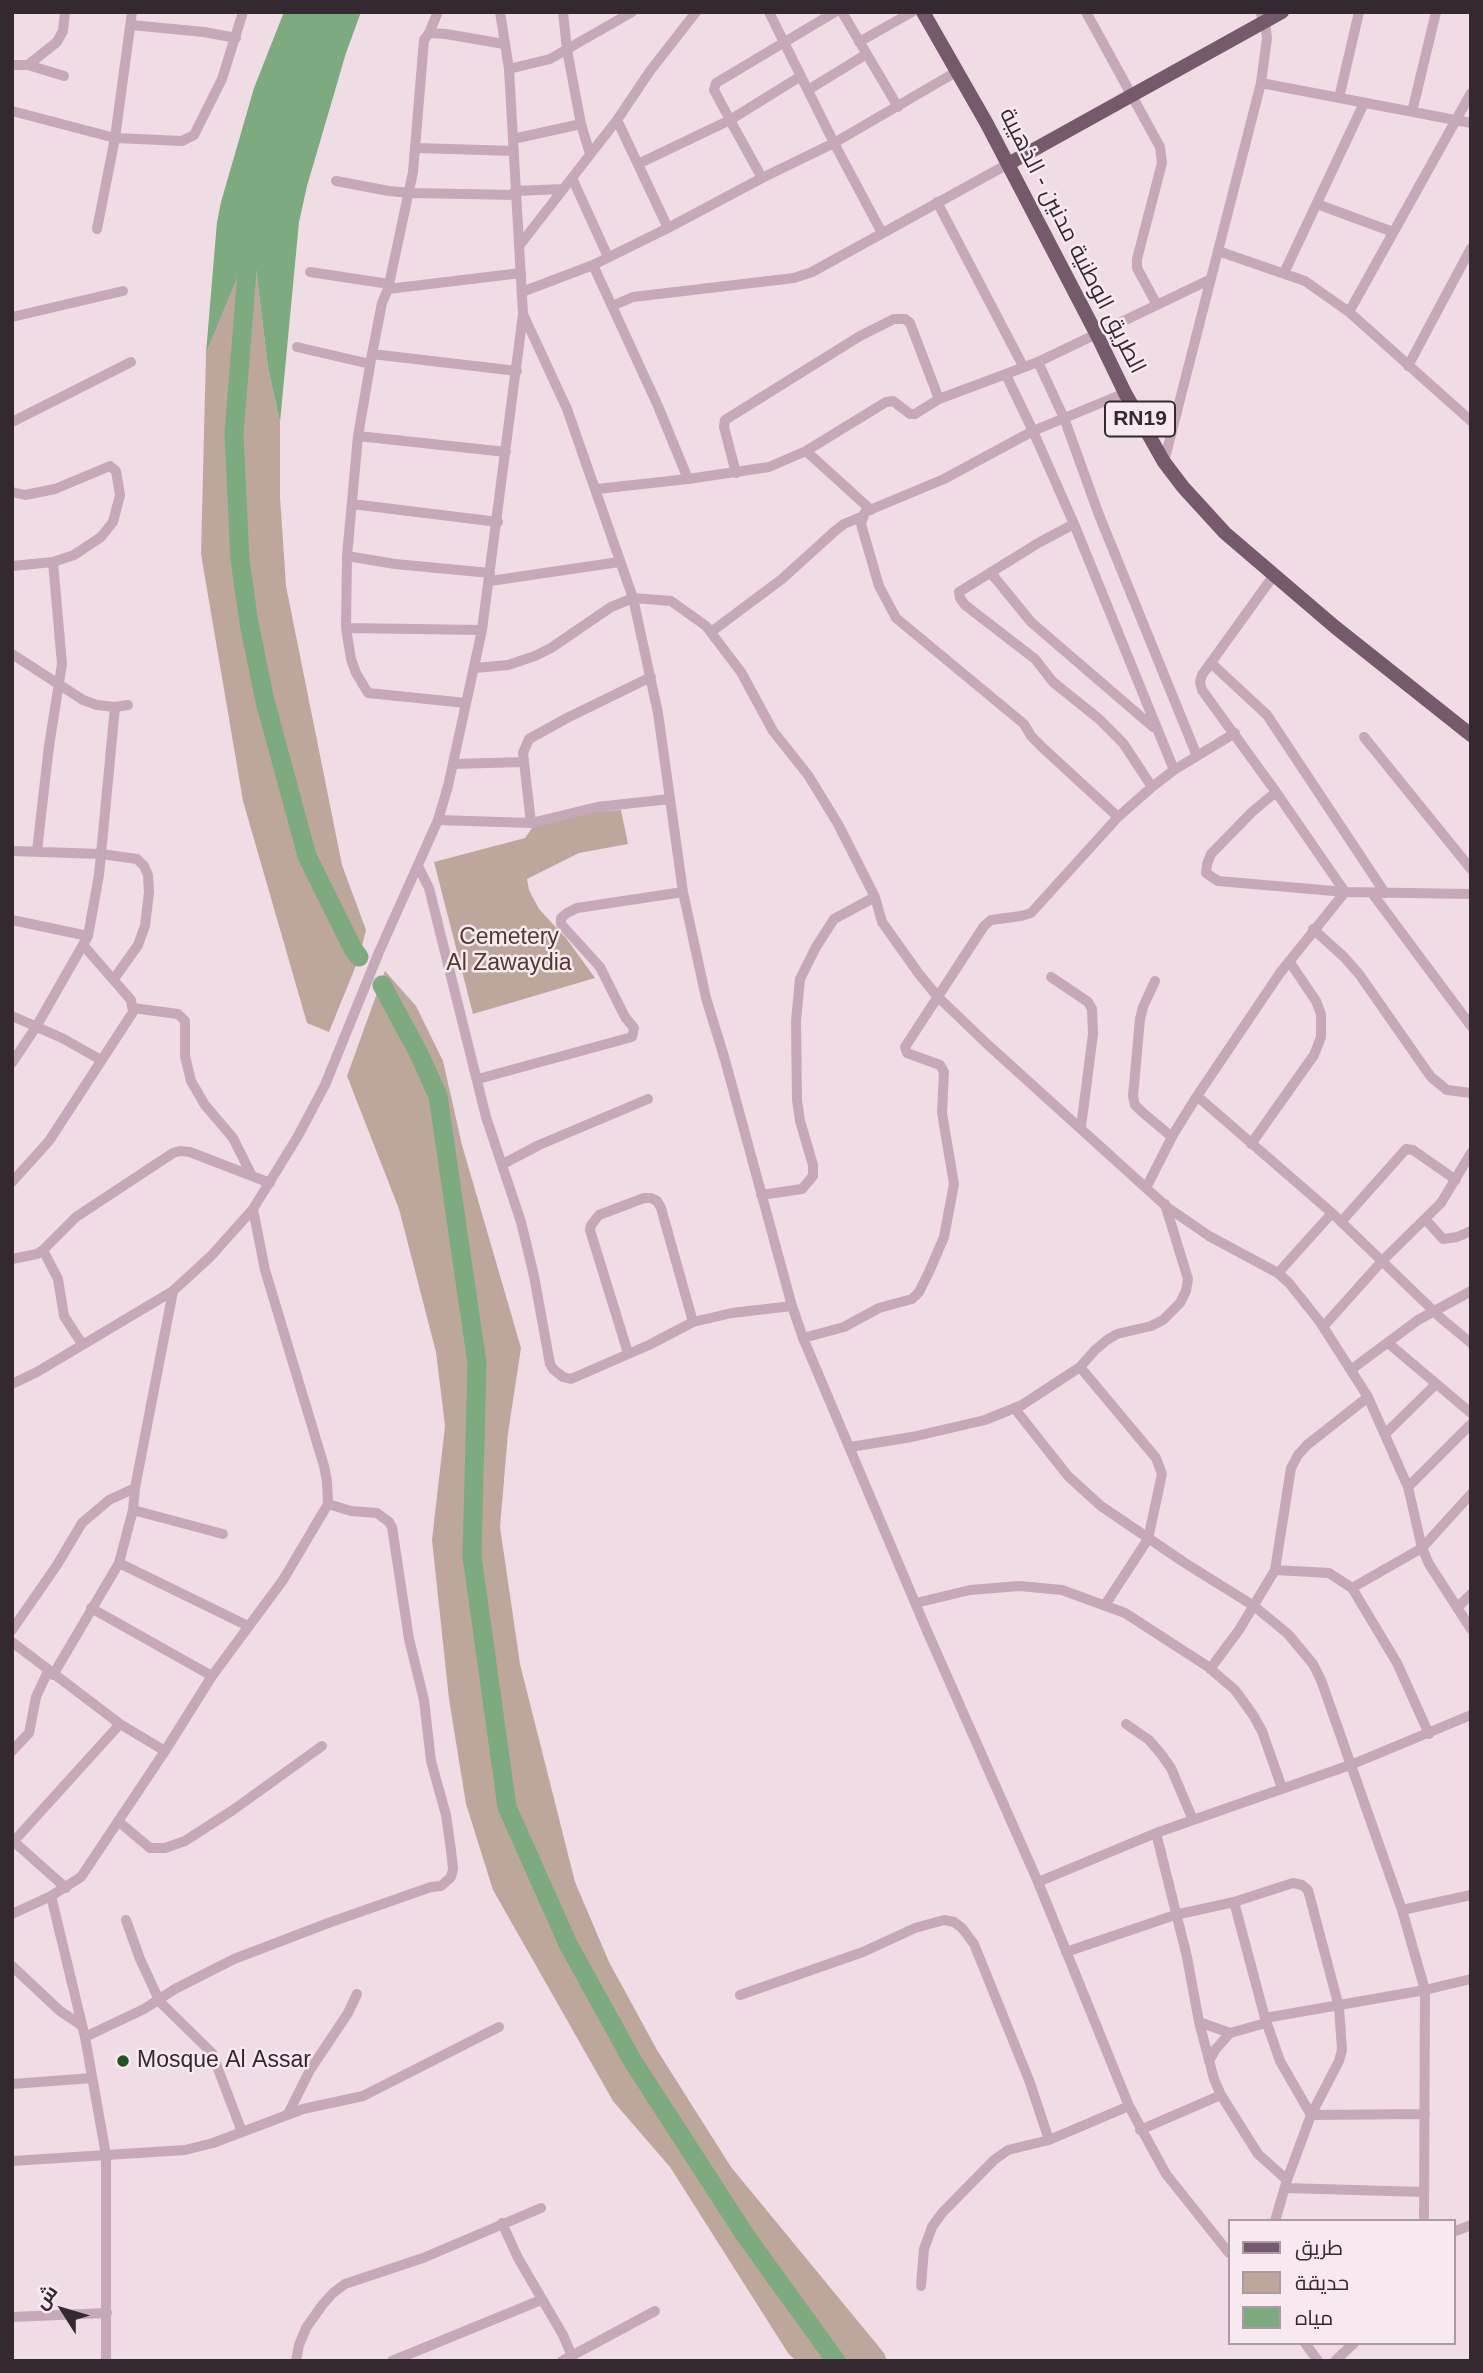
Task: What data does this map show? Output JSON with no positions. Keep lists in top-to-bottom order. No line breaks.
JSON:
{"streets":{"main road":["الطريق الوطنية مدنين - الذهيبة","RN19"]},"parks":["Cemetery Al Zawaydia"],"places":["Mosque Al Assar"],"legend":["طريق","حديقة","مياه"],"north":"top left"}
